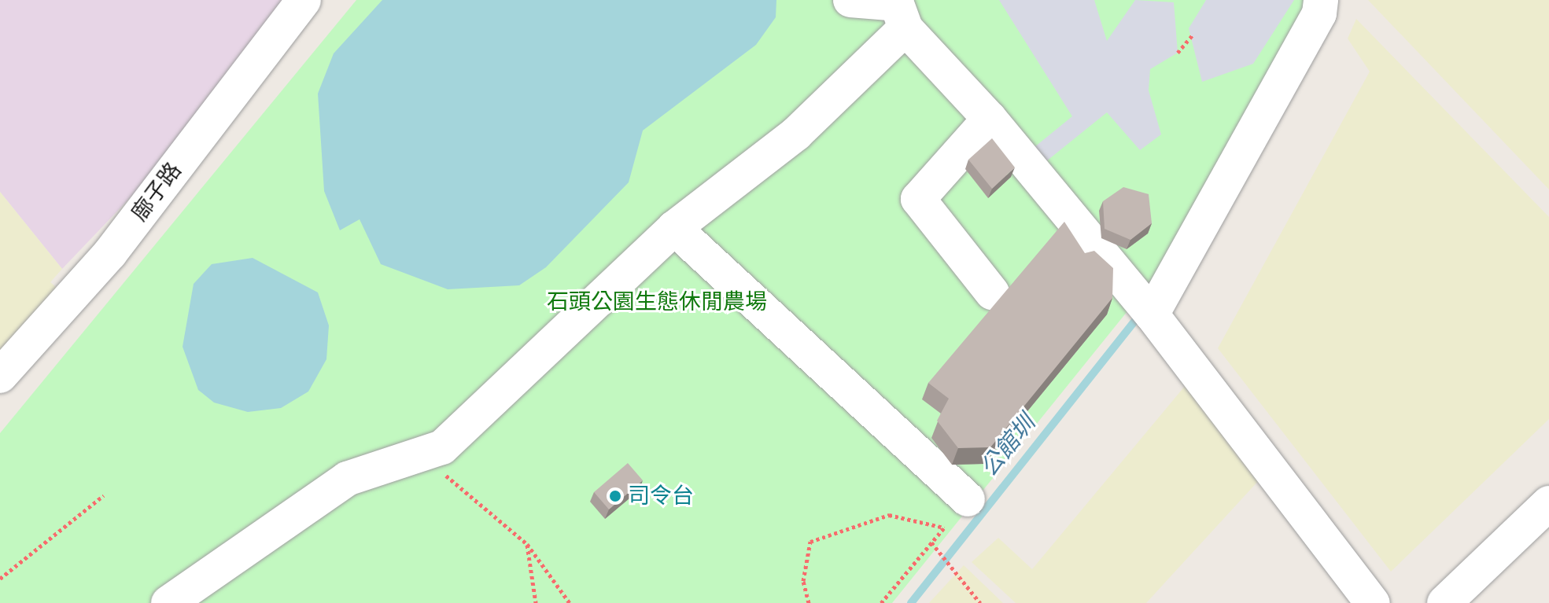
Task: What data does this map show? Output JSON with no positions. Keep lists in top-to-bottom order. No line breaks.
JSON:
{"streets":{"street":["廍子路"]},"water":["公館圳"],"parks":["石頭公園生態休閒農場"],"places":["司令台"]}
